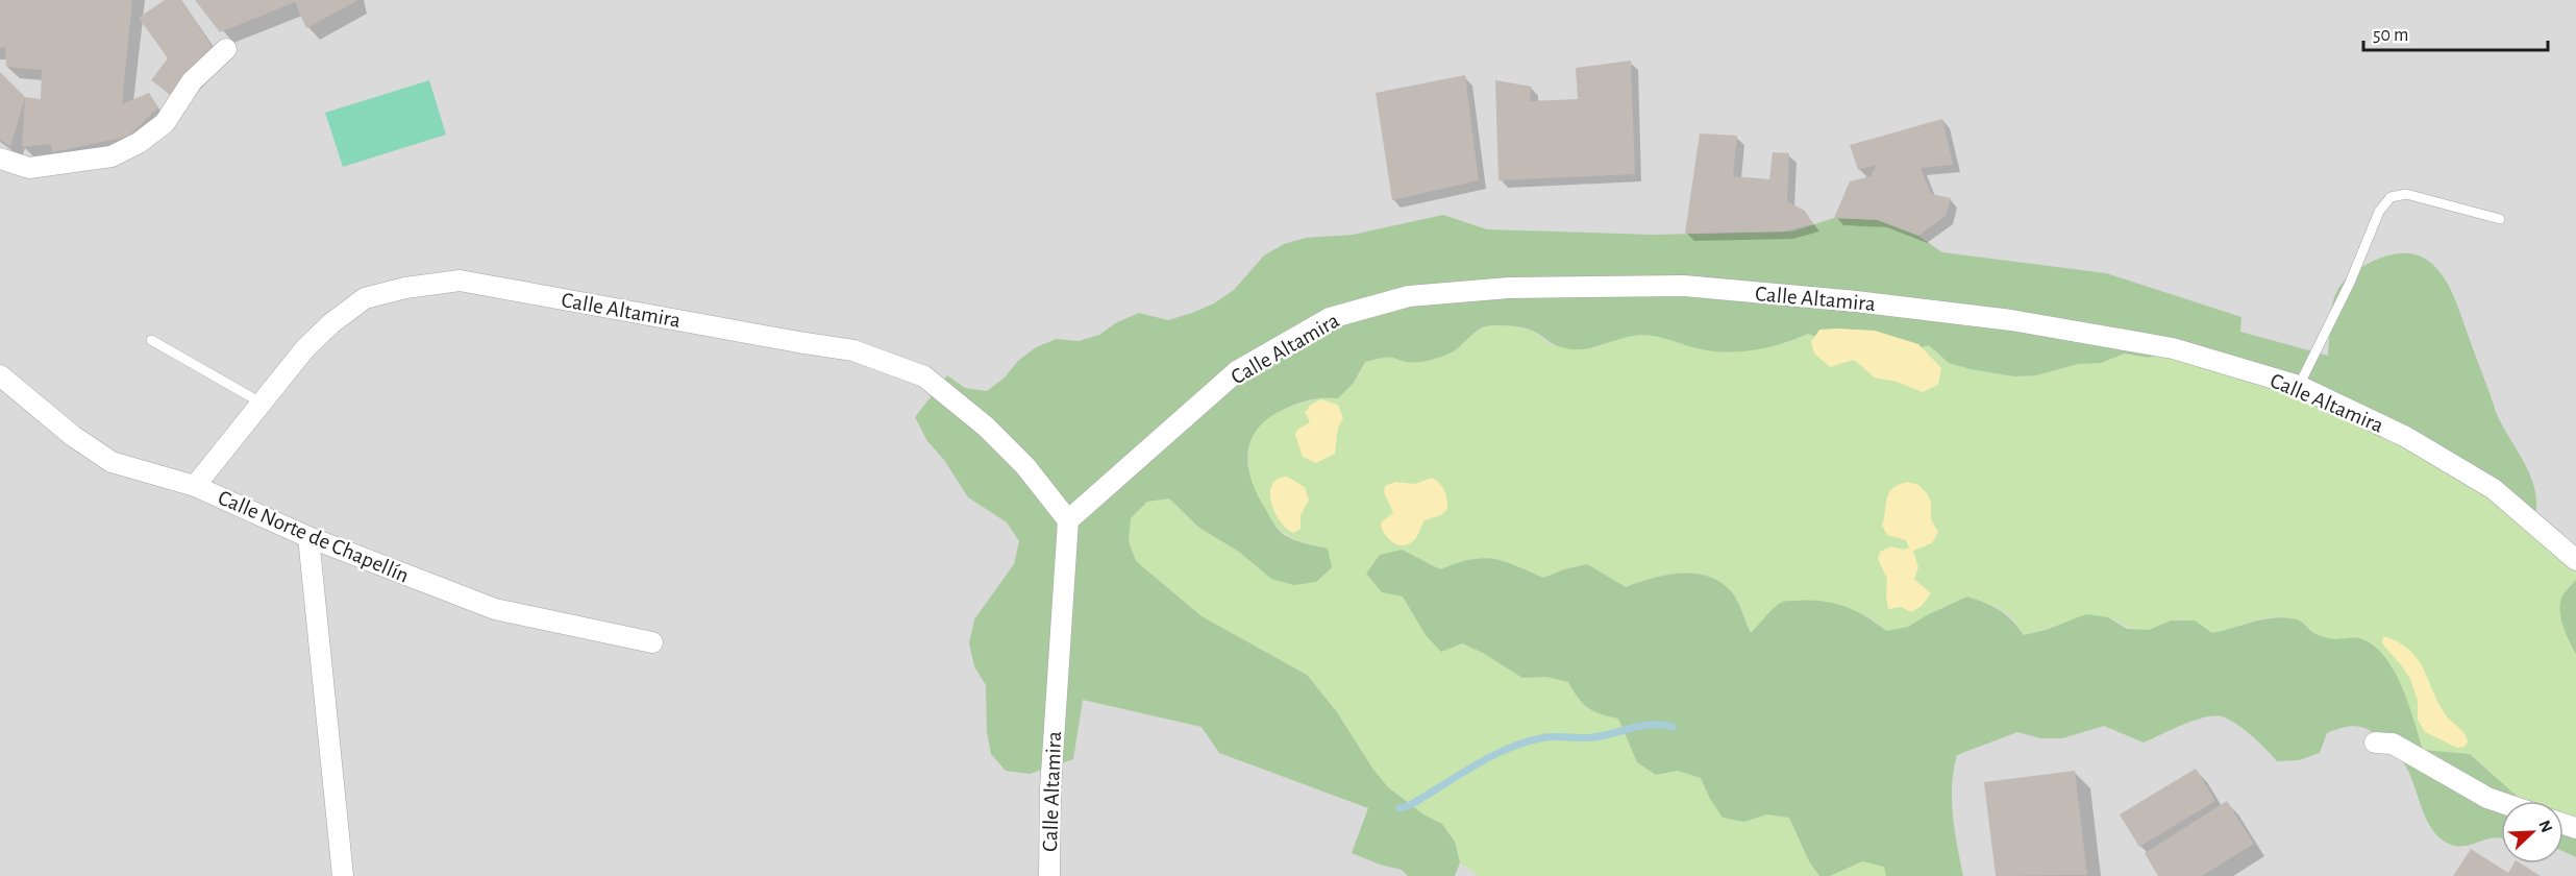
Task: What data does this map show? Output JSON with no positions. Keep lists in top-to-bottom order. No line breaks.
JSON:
{"streets":{"street":["Calle Altamira","Calle Norte de Chapellín"]},"crossings":[["Calle Altamira","Calle Norte de Chapellín"]],"scale_bar":"50 m","north":"top right"}
